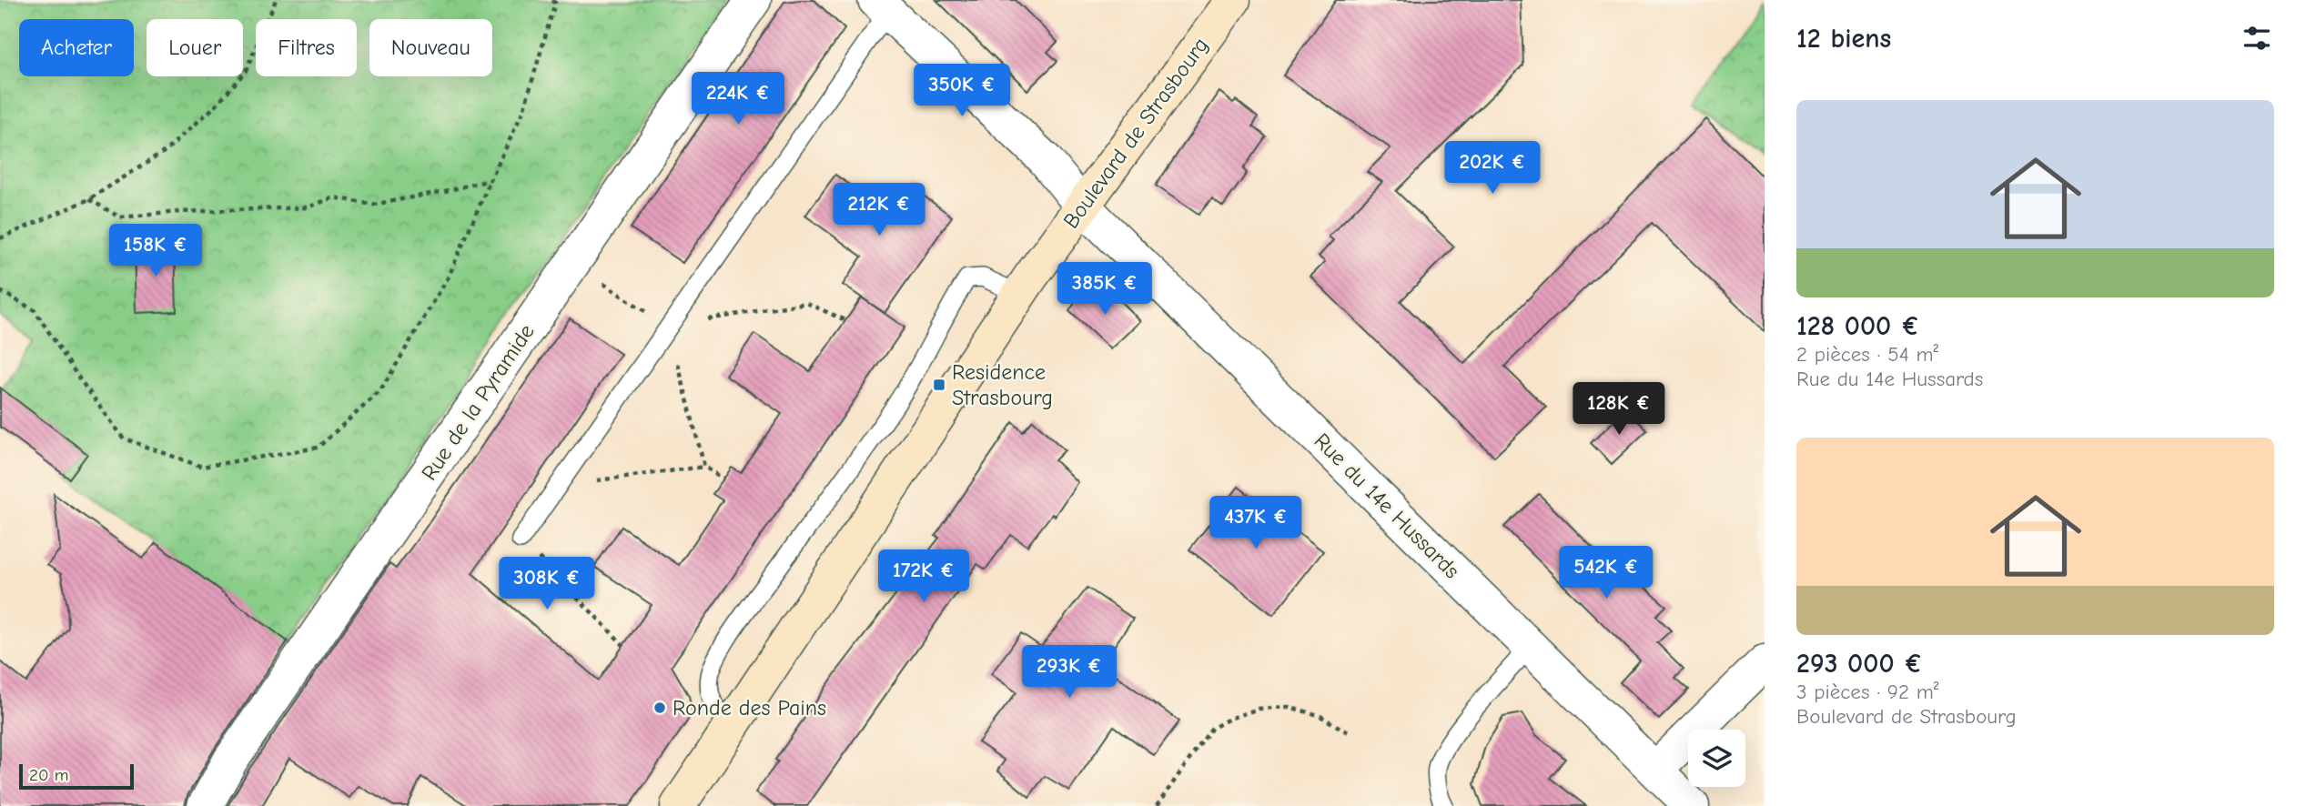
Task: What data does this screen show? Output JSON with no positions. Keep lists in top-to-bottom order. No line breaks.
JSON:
{"streets":{"main road":["Boulevard de Strasbourg"],"street":["Rue de la Pyramide","Rue du 14e Hussards"]},"crossings":[["Boulevard de Strasbourg","Rue du 14e Hussards"]],"places":{"transit":["Residence Strasbourg"],"other":["Ronde des Pains"]},"scale_bar":"20 m","page":{"heading":"12 biens","chip":["Acheter","Louer","Filtres","Nouveau"],"price":["350K €","224K €","202K €","212K €","158K €","385K €","128K €","437K €","542K €","172K €","308K €","293K €"],"list":[{"name":"128 000 €","note":"2 pièces · 54 m² · Rue du 14e Hussards"},{"name":"293 000 €","note":"3 pièces · 92 m² · Boulevard de Strasbourg"}],"scale":"20 m"}}
